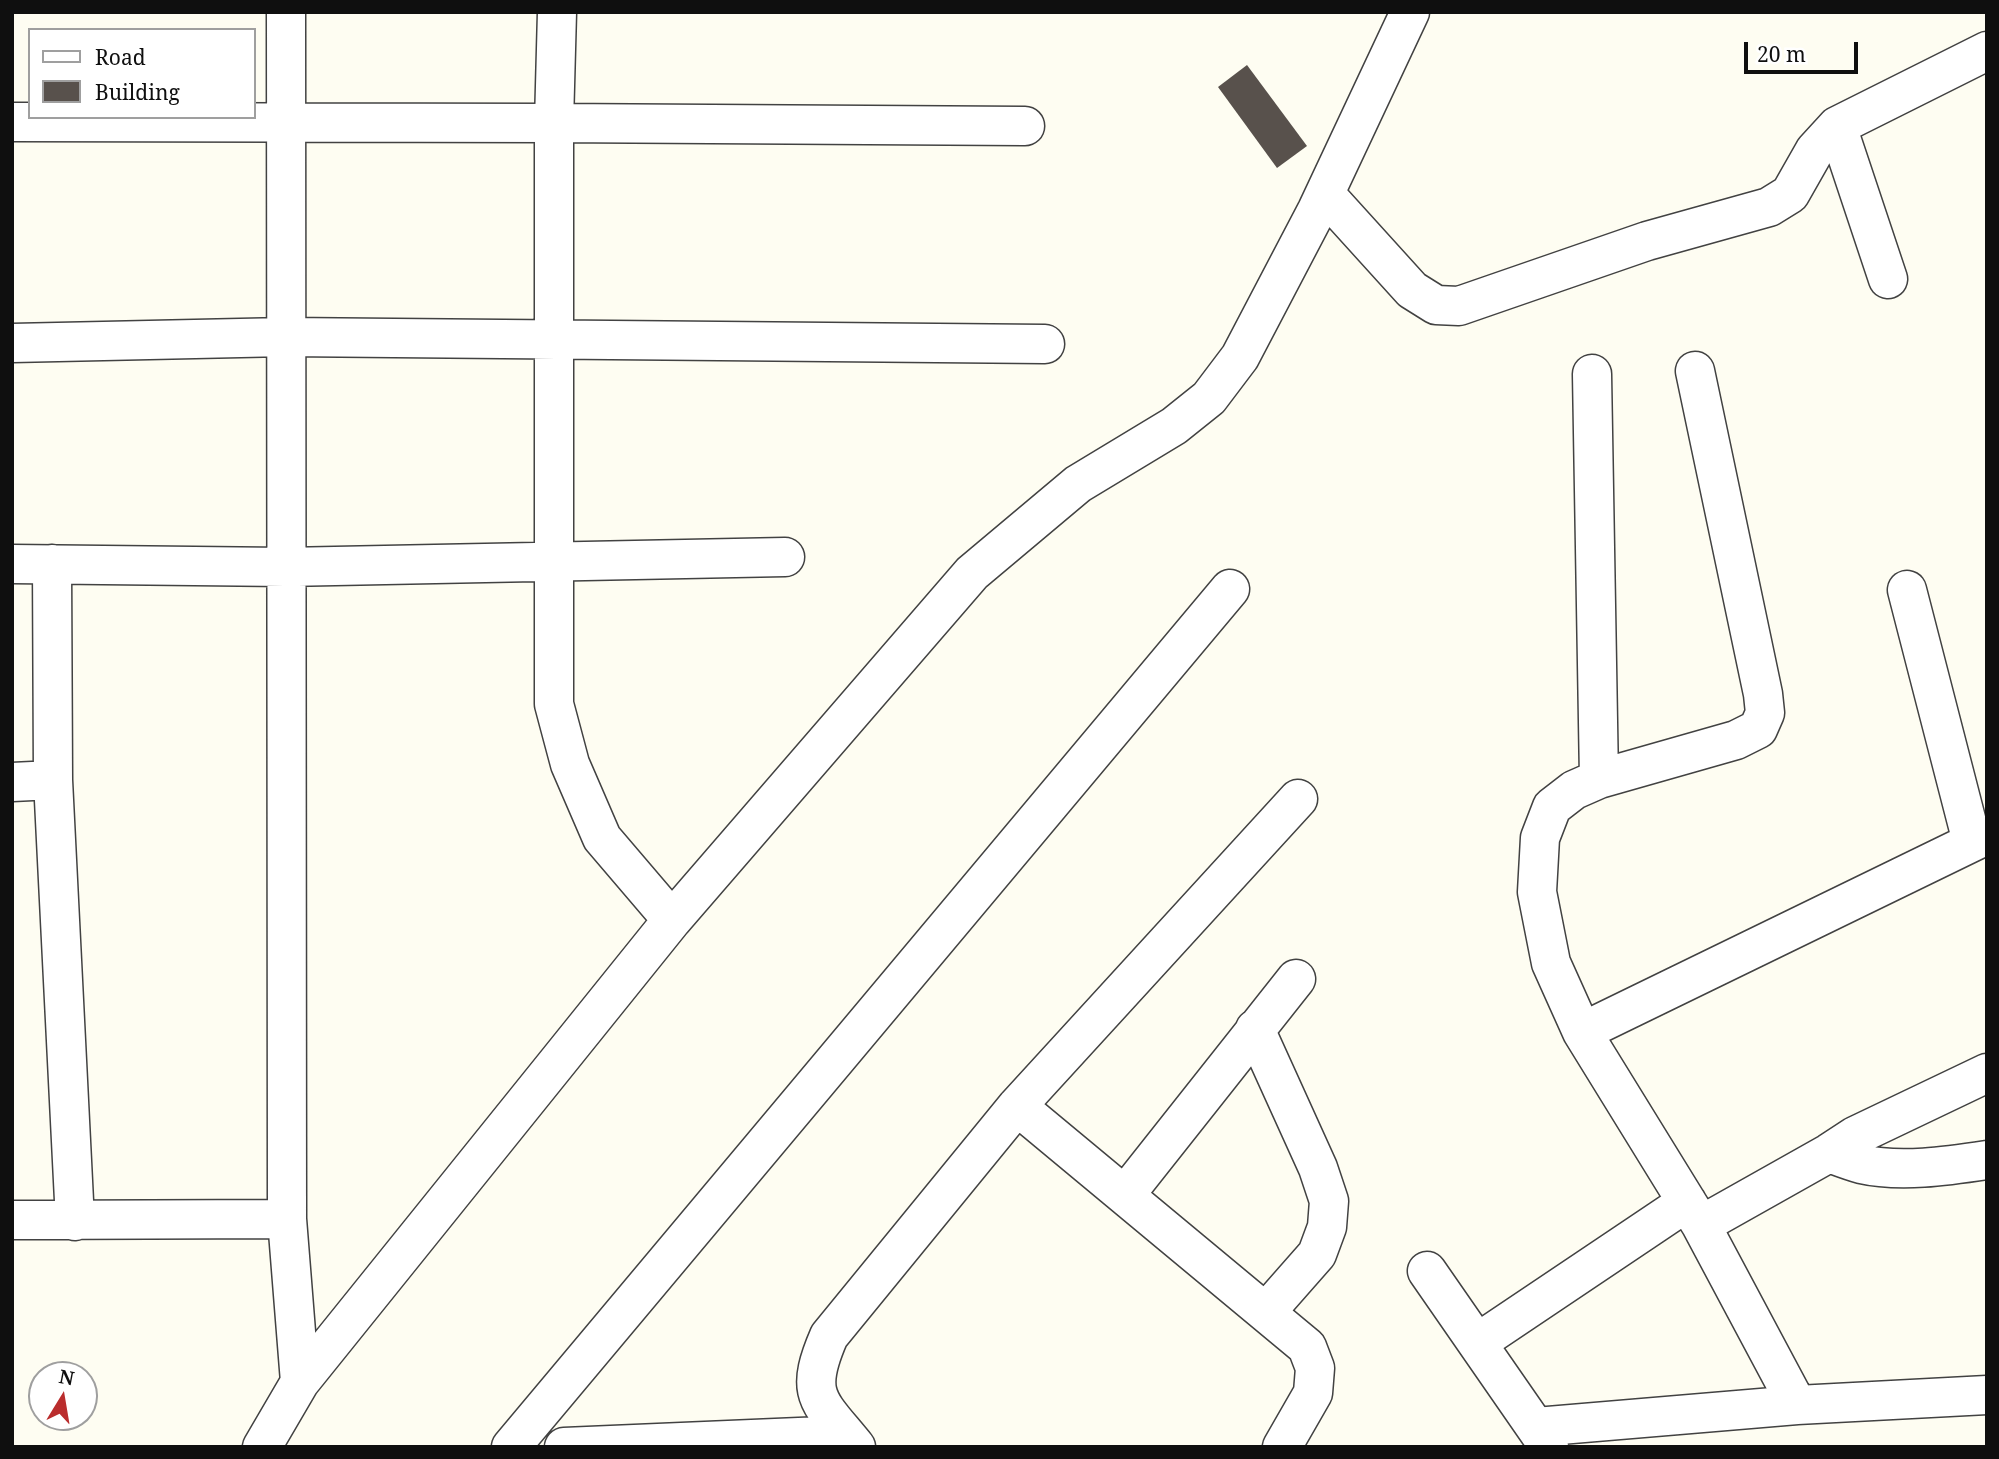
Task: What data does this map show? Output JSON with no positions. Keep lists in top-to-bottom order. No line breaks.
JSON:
{"legend":["Road","Building"],"scale_bar":"20 m","north":"top"}
